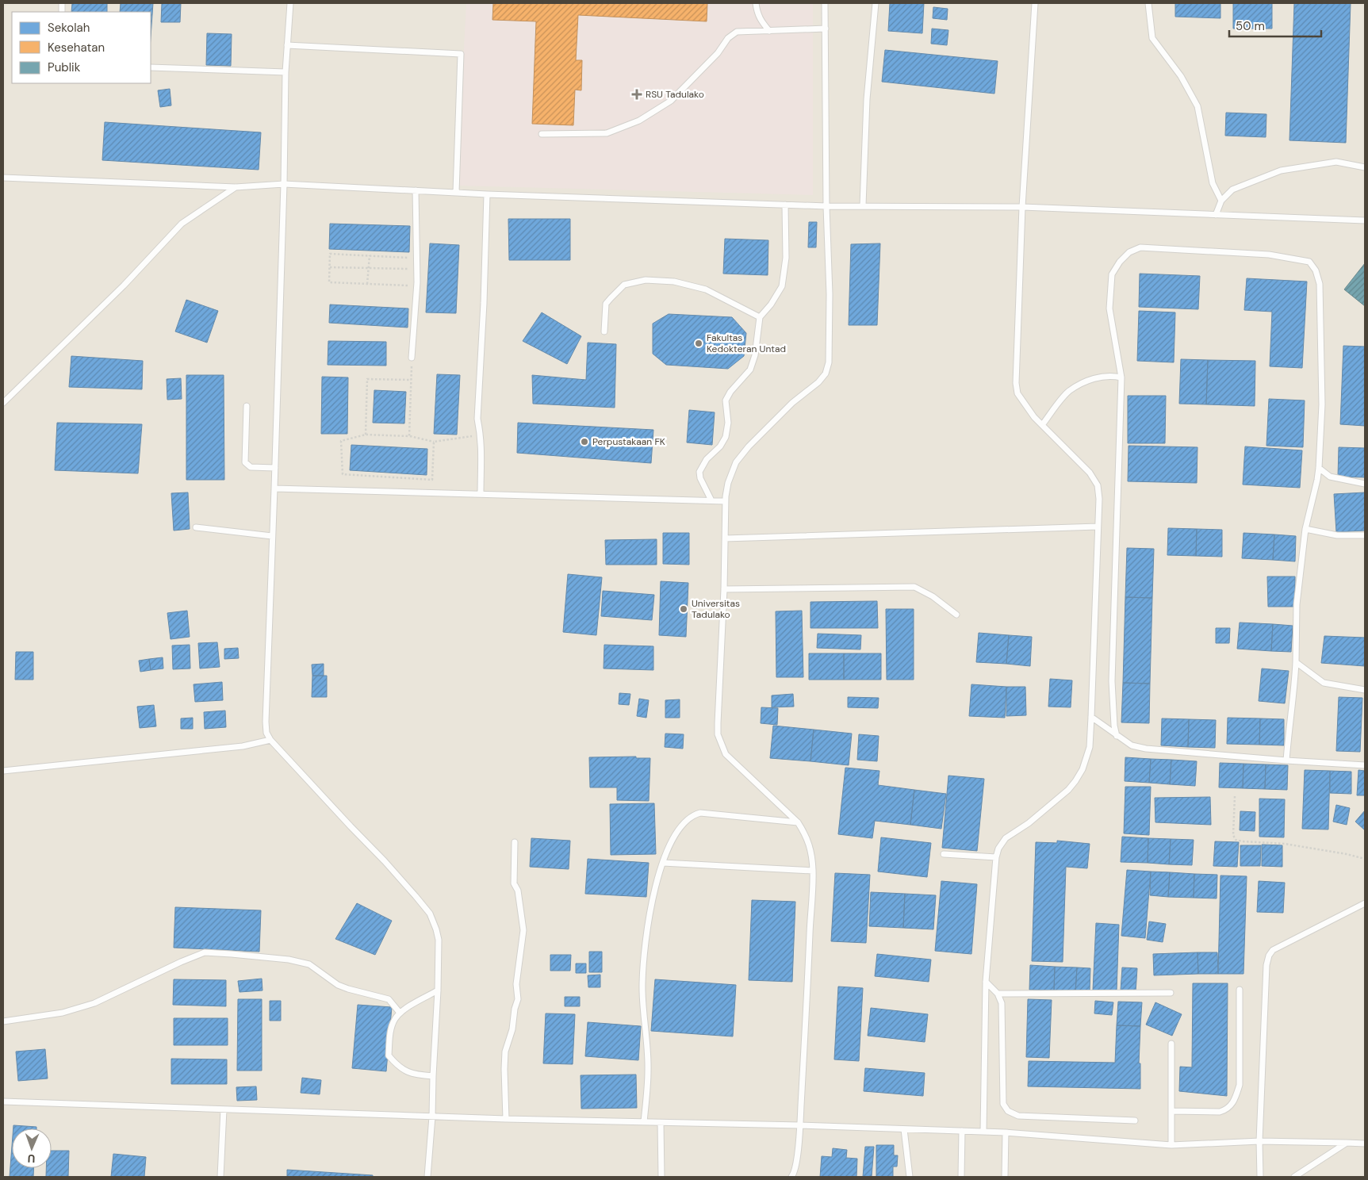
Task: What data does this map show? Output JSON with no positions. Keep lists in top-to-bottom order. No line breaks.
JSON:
{"places":{"health":["RSU Tadulako"],"other":["Fakultas Kedokteran Untad","Perpustakaan FK","Universitas Tadulako"]},"legend":["Sekolah","Kesehatan","Publik"],"scale_bar":"50 m","north":"bottom"}
